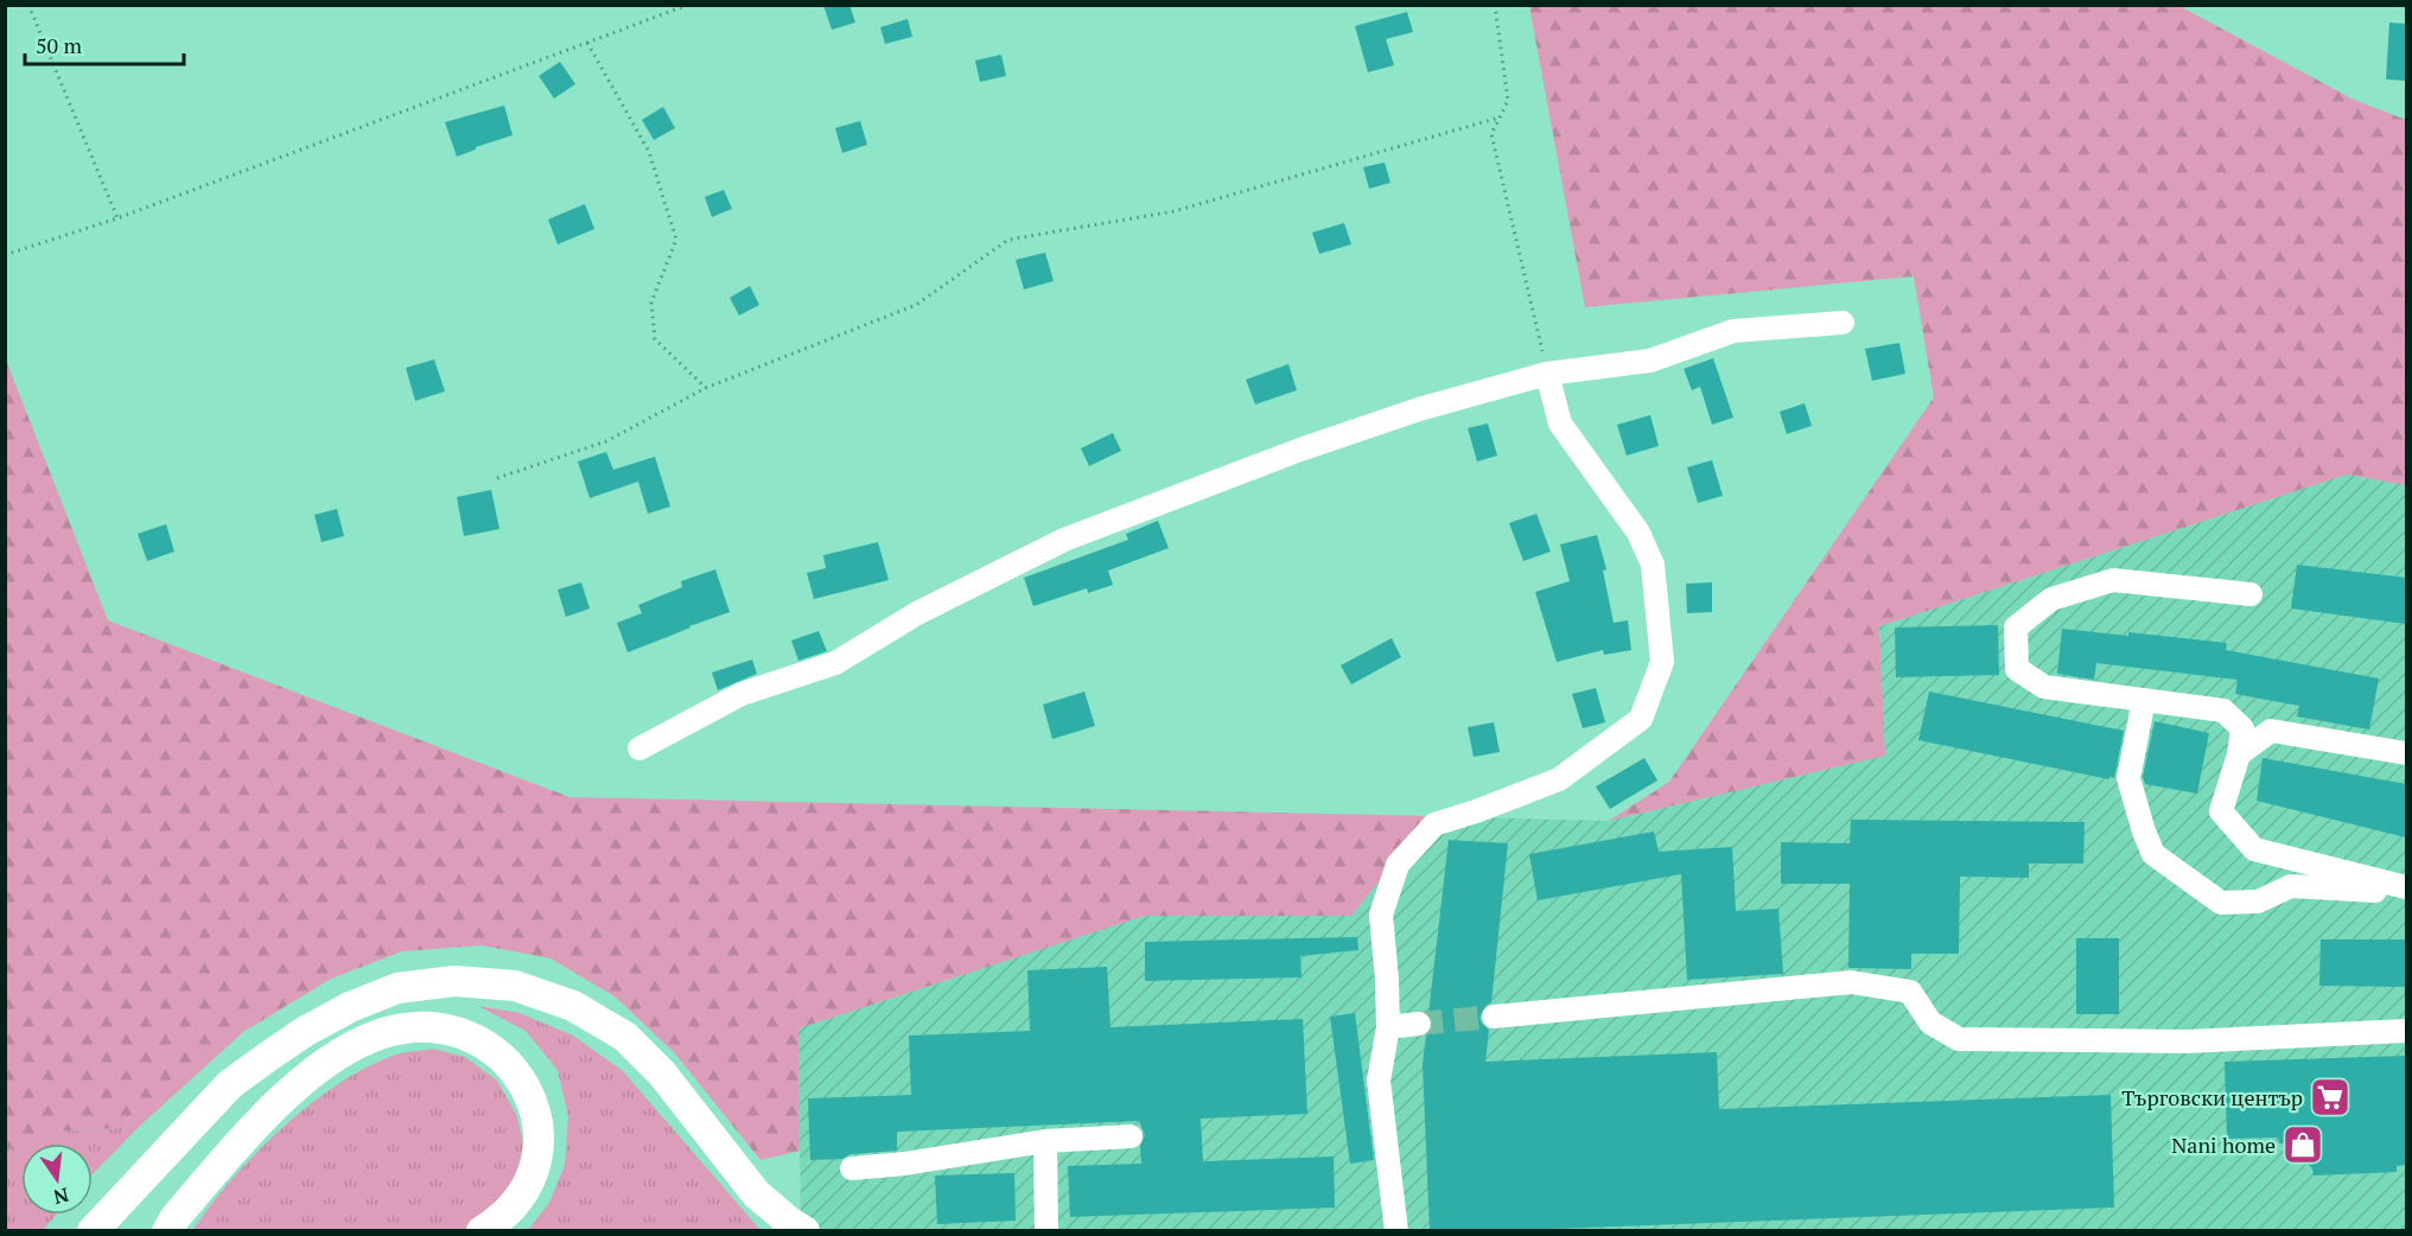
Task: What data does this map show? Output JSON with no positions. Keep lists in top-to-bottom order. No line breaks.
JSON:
{"places":{"supermarket":["Търговски център"],"shop":["Nani home"]},"scale_bar":"50 m","north":"bottom"}
